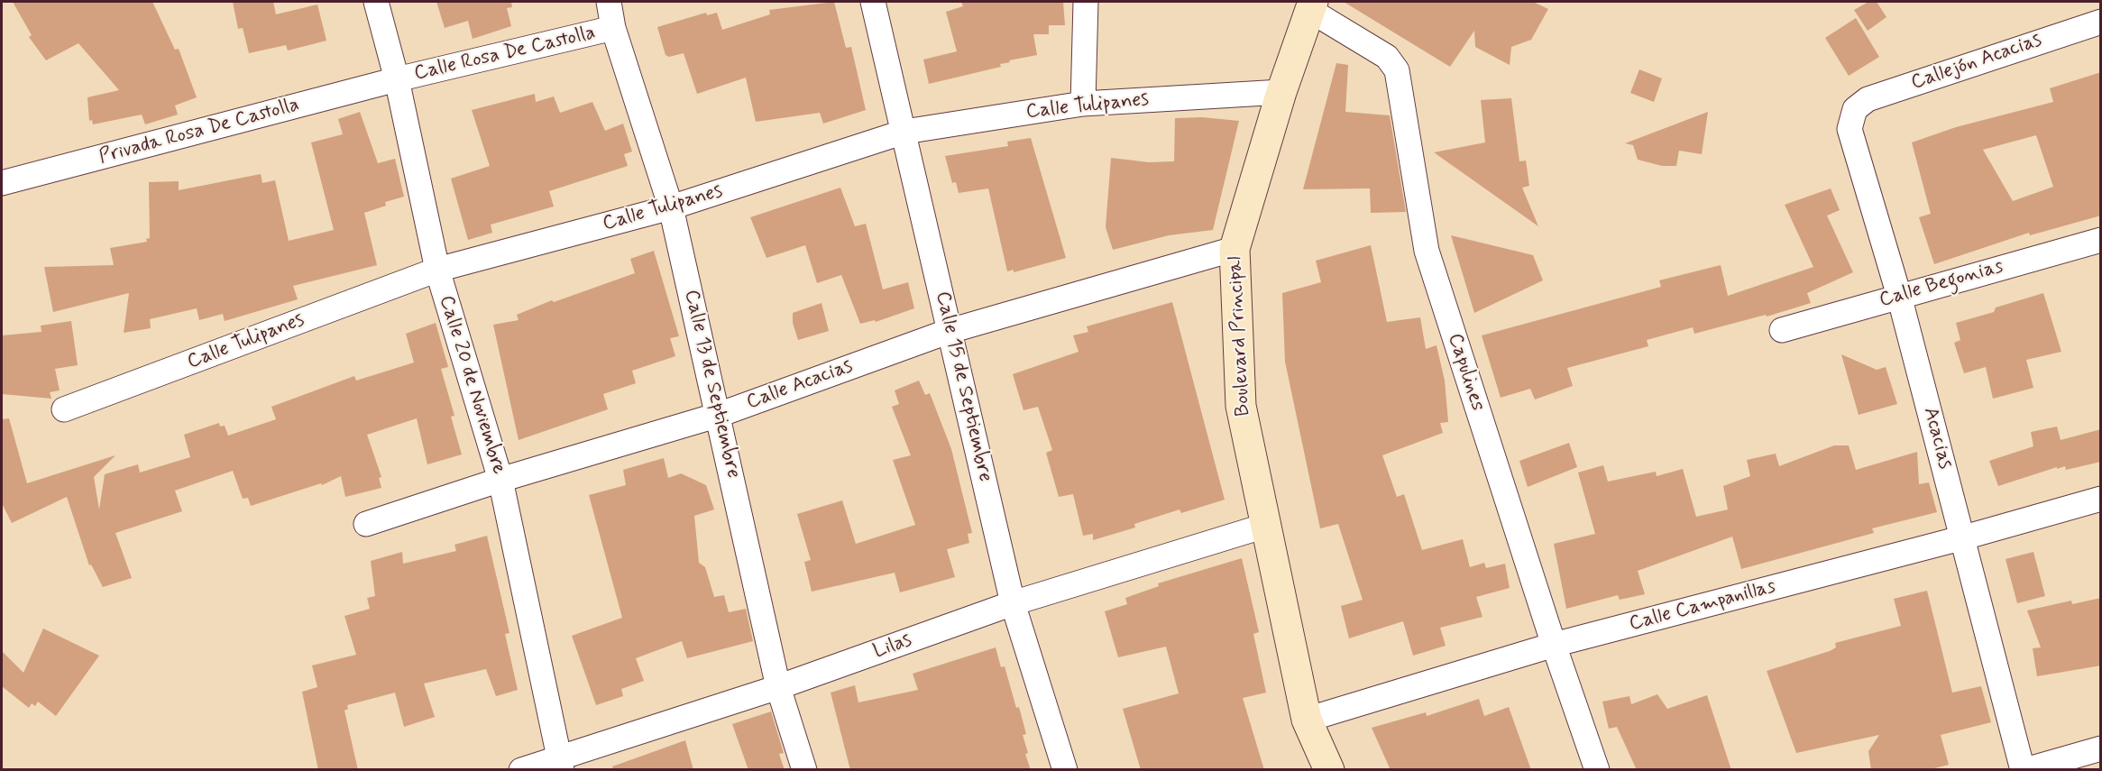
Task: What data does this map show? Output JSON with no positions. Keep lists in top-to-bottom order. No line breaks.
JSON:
{"streets":{"street":["Calle Rosa De Castolla","Callejón Acacias","Calle Tulipanes","Privada Rosa De Castolla","Calle Begonias","Boulevard Principal","Capulines","Calle 13 de Septiembre","Calle 20 de Noviembre","Calle Acacias","Calle 15 de Septiembre","Acacias","Calle Campanillas","Lilas"]},"crossings":[["Calle Rosa De Castolla","Privada Rosa De Castolla"],["Calle Rosa De Castolla","Calle 13 de Septiembre"],["Calle Rosa De Castolla","Calle 20 de Noviembre"],["Callejón Acacias","Acacias"],["Calle Tulipanes","Boulevard Principal"],["Calle Tulipanes","Calle 13 de Septiembre"],["Calle Tulipanes","Calle 20 de Noviembre"],["Calle Tulipanes","Calle 15 de Septiembre"],["Privada Rosa De Castolla","Calle 20 de Noviembre"],["Calle Begonias","Acacias"],["Boulevard Principal","Capulines"],["Boulevard Principal","Calle Acacias"],["Boulevard Principal","Calle Campanillas"],["Boulevard Principal","Lilas"],["Capulines","Calle Campanillas"],["Calle 13 de Septiembre","Calle Acacias"],["Calle 13 de Septiembre","Lilas"],["Calle 20 de Noviembre","Calle Acacias"],["Calle 20 de Noviembre","Lilas"],["Calle Acacias","Calle 15 de Septiembre"],["Calle 15 de Septiembre","Lilas"],["Acacias","Calle Campanillas"]]}
